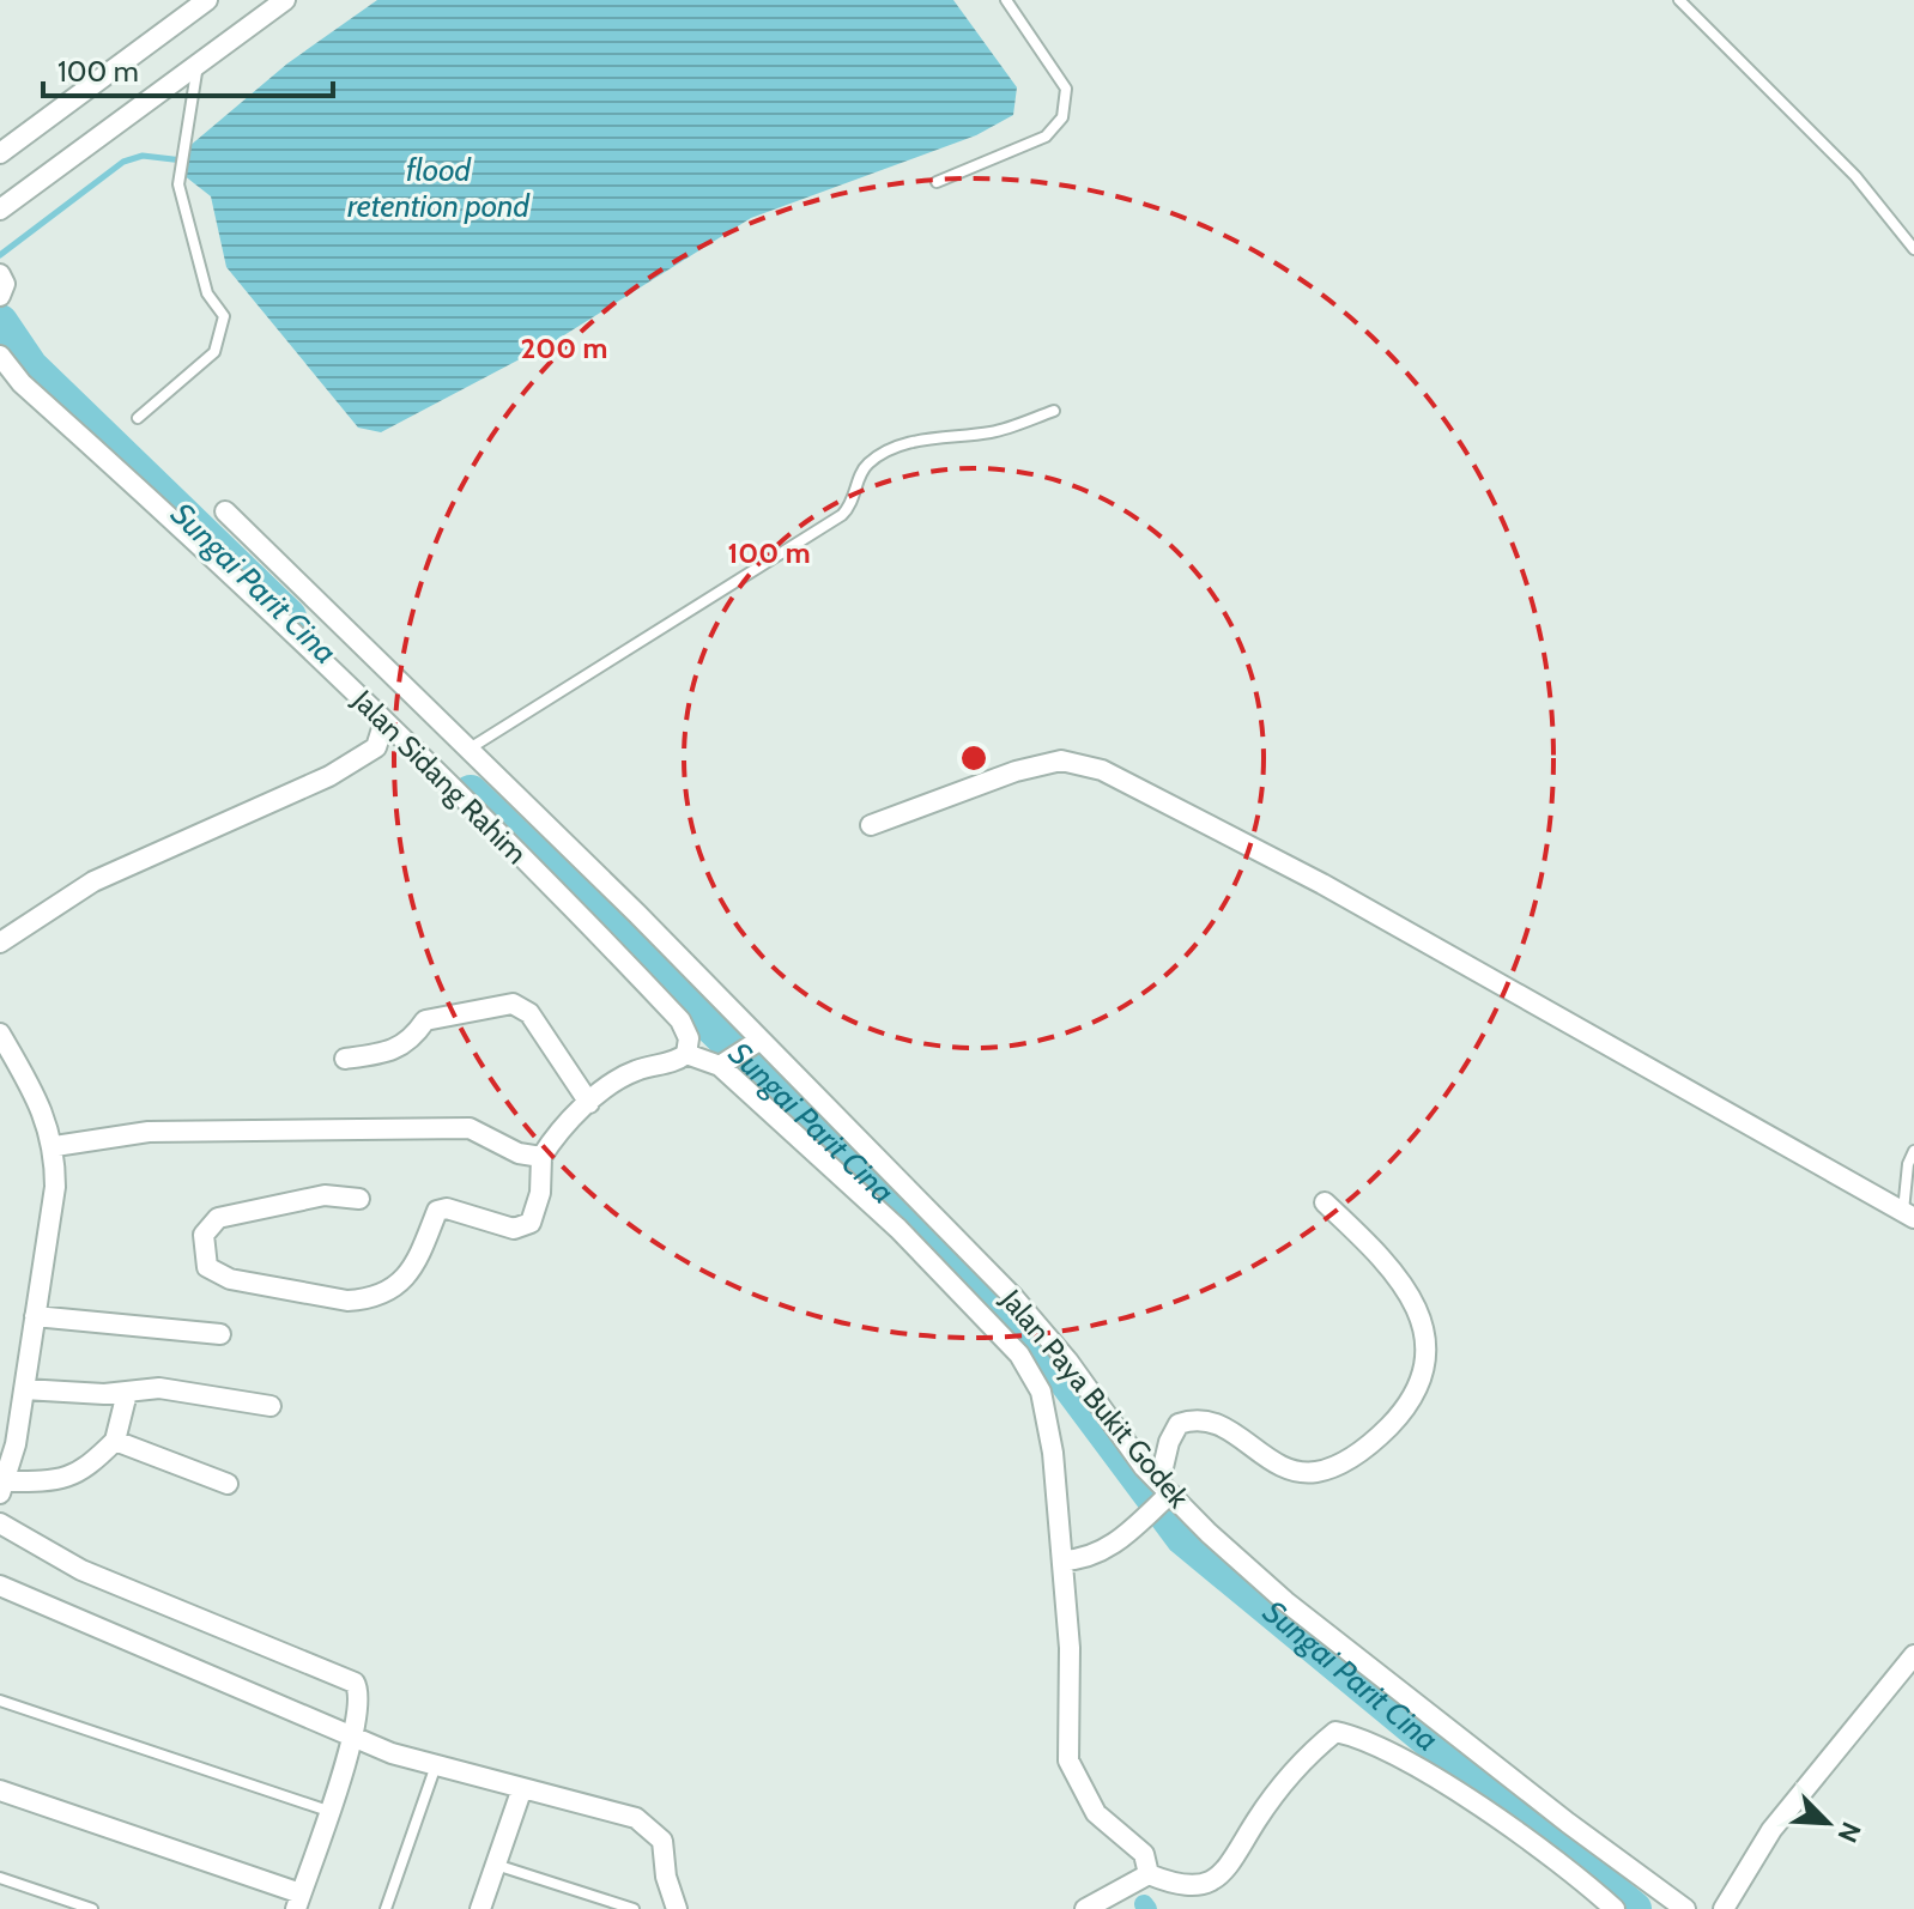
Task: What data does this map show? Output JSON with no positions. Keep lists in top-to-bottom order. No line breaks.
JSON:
{"streets":{"street":["Jalan Sidang Rahim","Jalan Paya Bukit Godek"]},"water":["flood retention pond","Sungai Parit Cina"],"scale_bar":"100 m","north":"bottom right","rings":["200 m","100 m"]}
